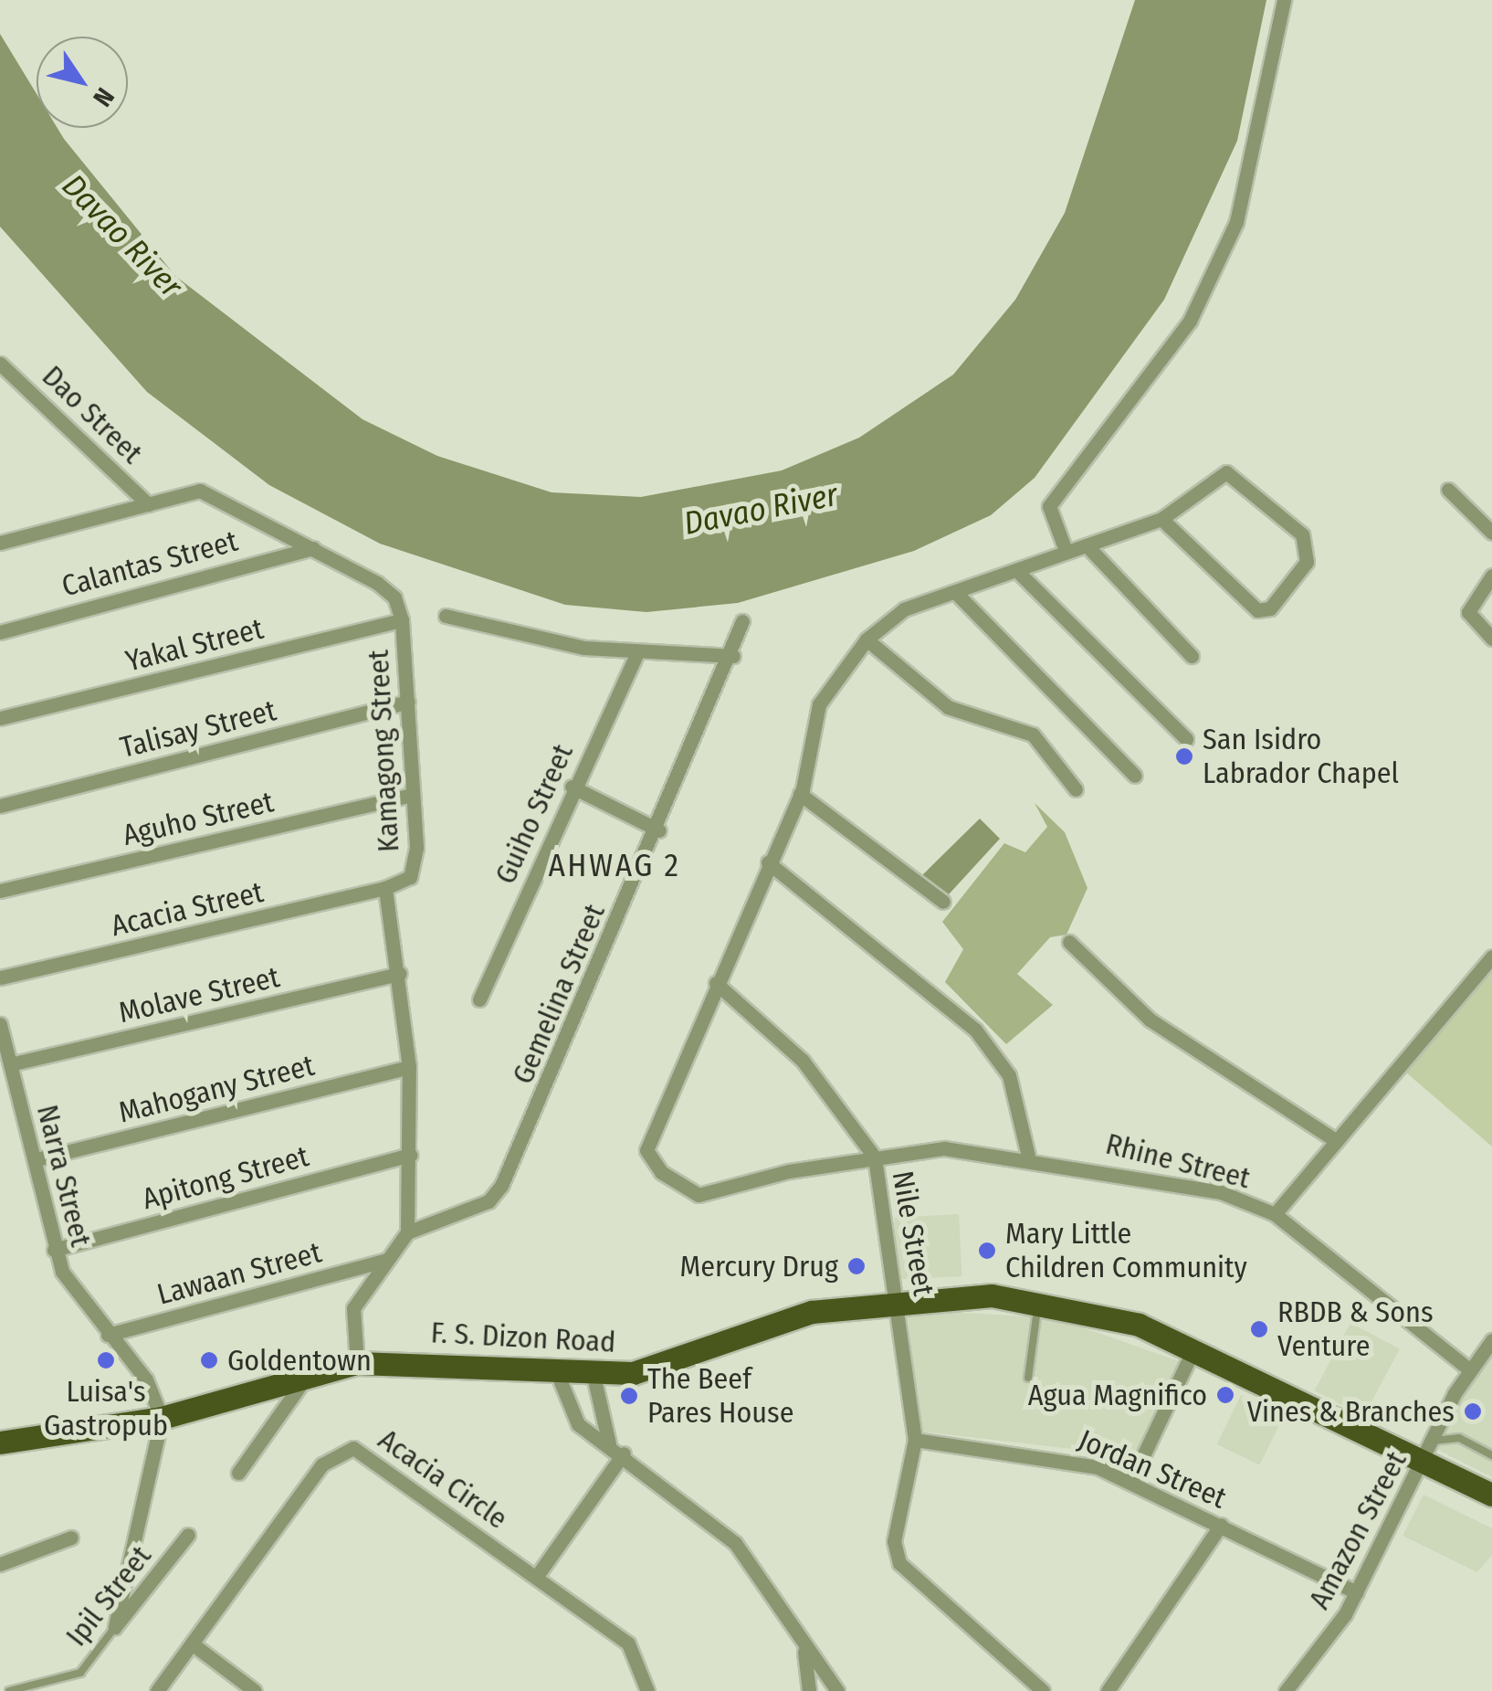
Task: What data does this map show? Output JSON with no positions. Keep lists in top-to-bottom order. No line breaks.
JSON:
{"streets":{"main road":["F. S. Dizon Road"],"street":["Dao Street","Calantas Street","Yakal Street","Talisay Street","Kamagong Street","Guiho Street","Aguho Street","Acacia Street","Gemelina Street","Molave Street","Mahogany Street","Rhine Street","Narra Street","Apitong Street","Nile Street","Lawaan Street","Jordan Street","Acacia Circle","Amazon Street","Ipil Street"]},"crossings":[["Dao Street","Kamagong Street"],["Calantas Street","Kamagong Street"],["Yakal Street","Kamagong Street"],["Talisay Street","Kamagong Street"],["Kamagong Street","Aguho Street"],["Kamagong Street","Acacia Street"],["Kamagong Street","Gemelina Street"],["Kamagong Street","Molave Street"],["Kamagong Street","Mahogany Street"],["Kamagong Street","Apitong Street"],["Molave Street","Narra Street"],["Mahogany Street","Narra Street"],["Rhine Street","Nile Street"],["Rhine Street","Amazon Street"],["Narra Street","Apitong Street"],["Narra Street","Lawaan Street"],["Narra Street","F. S. Dizon Road"],["Nile Street","F. S. Dizon Road"],["Nile Street","Jordan Street"],["F. S. Dizon Road","Amazon Street"],["Jordan Street","Amazon Street"]],"districts":["AHWAG 2"],"water":["Davao River"],"places":["San Isidro Labrador Chapel","Mary Little Children Community","Mercury Drug","RBDB & Sons Venture","Luisa's Gastropub","Goldentown","Agua Magnifico","The Beef Pares House","Vines & Branches"],"north":"bottom right"}
